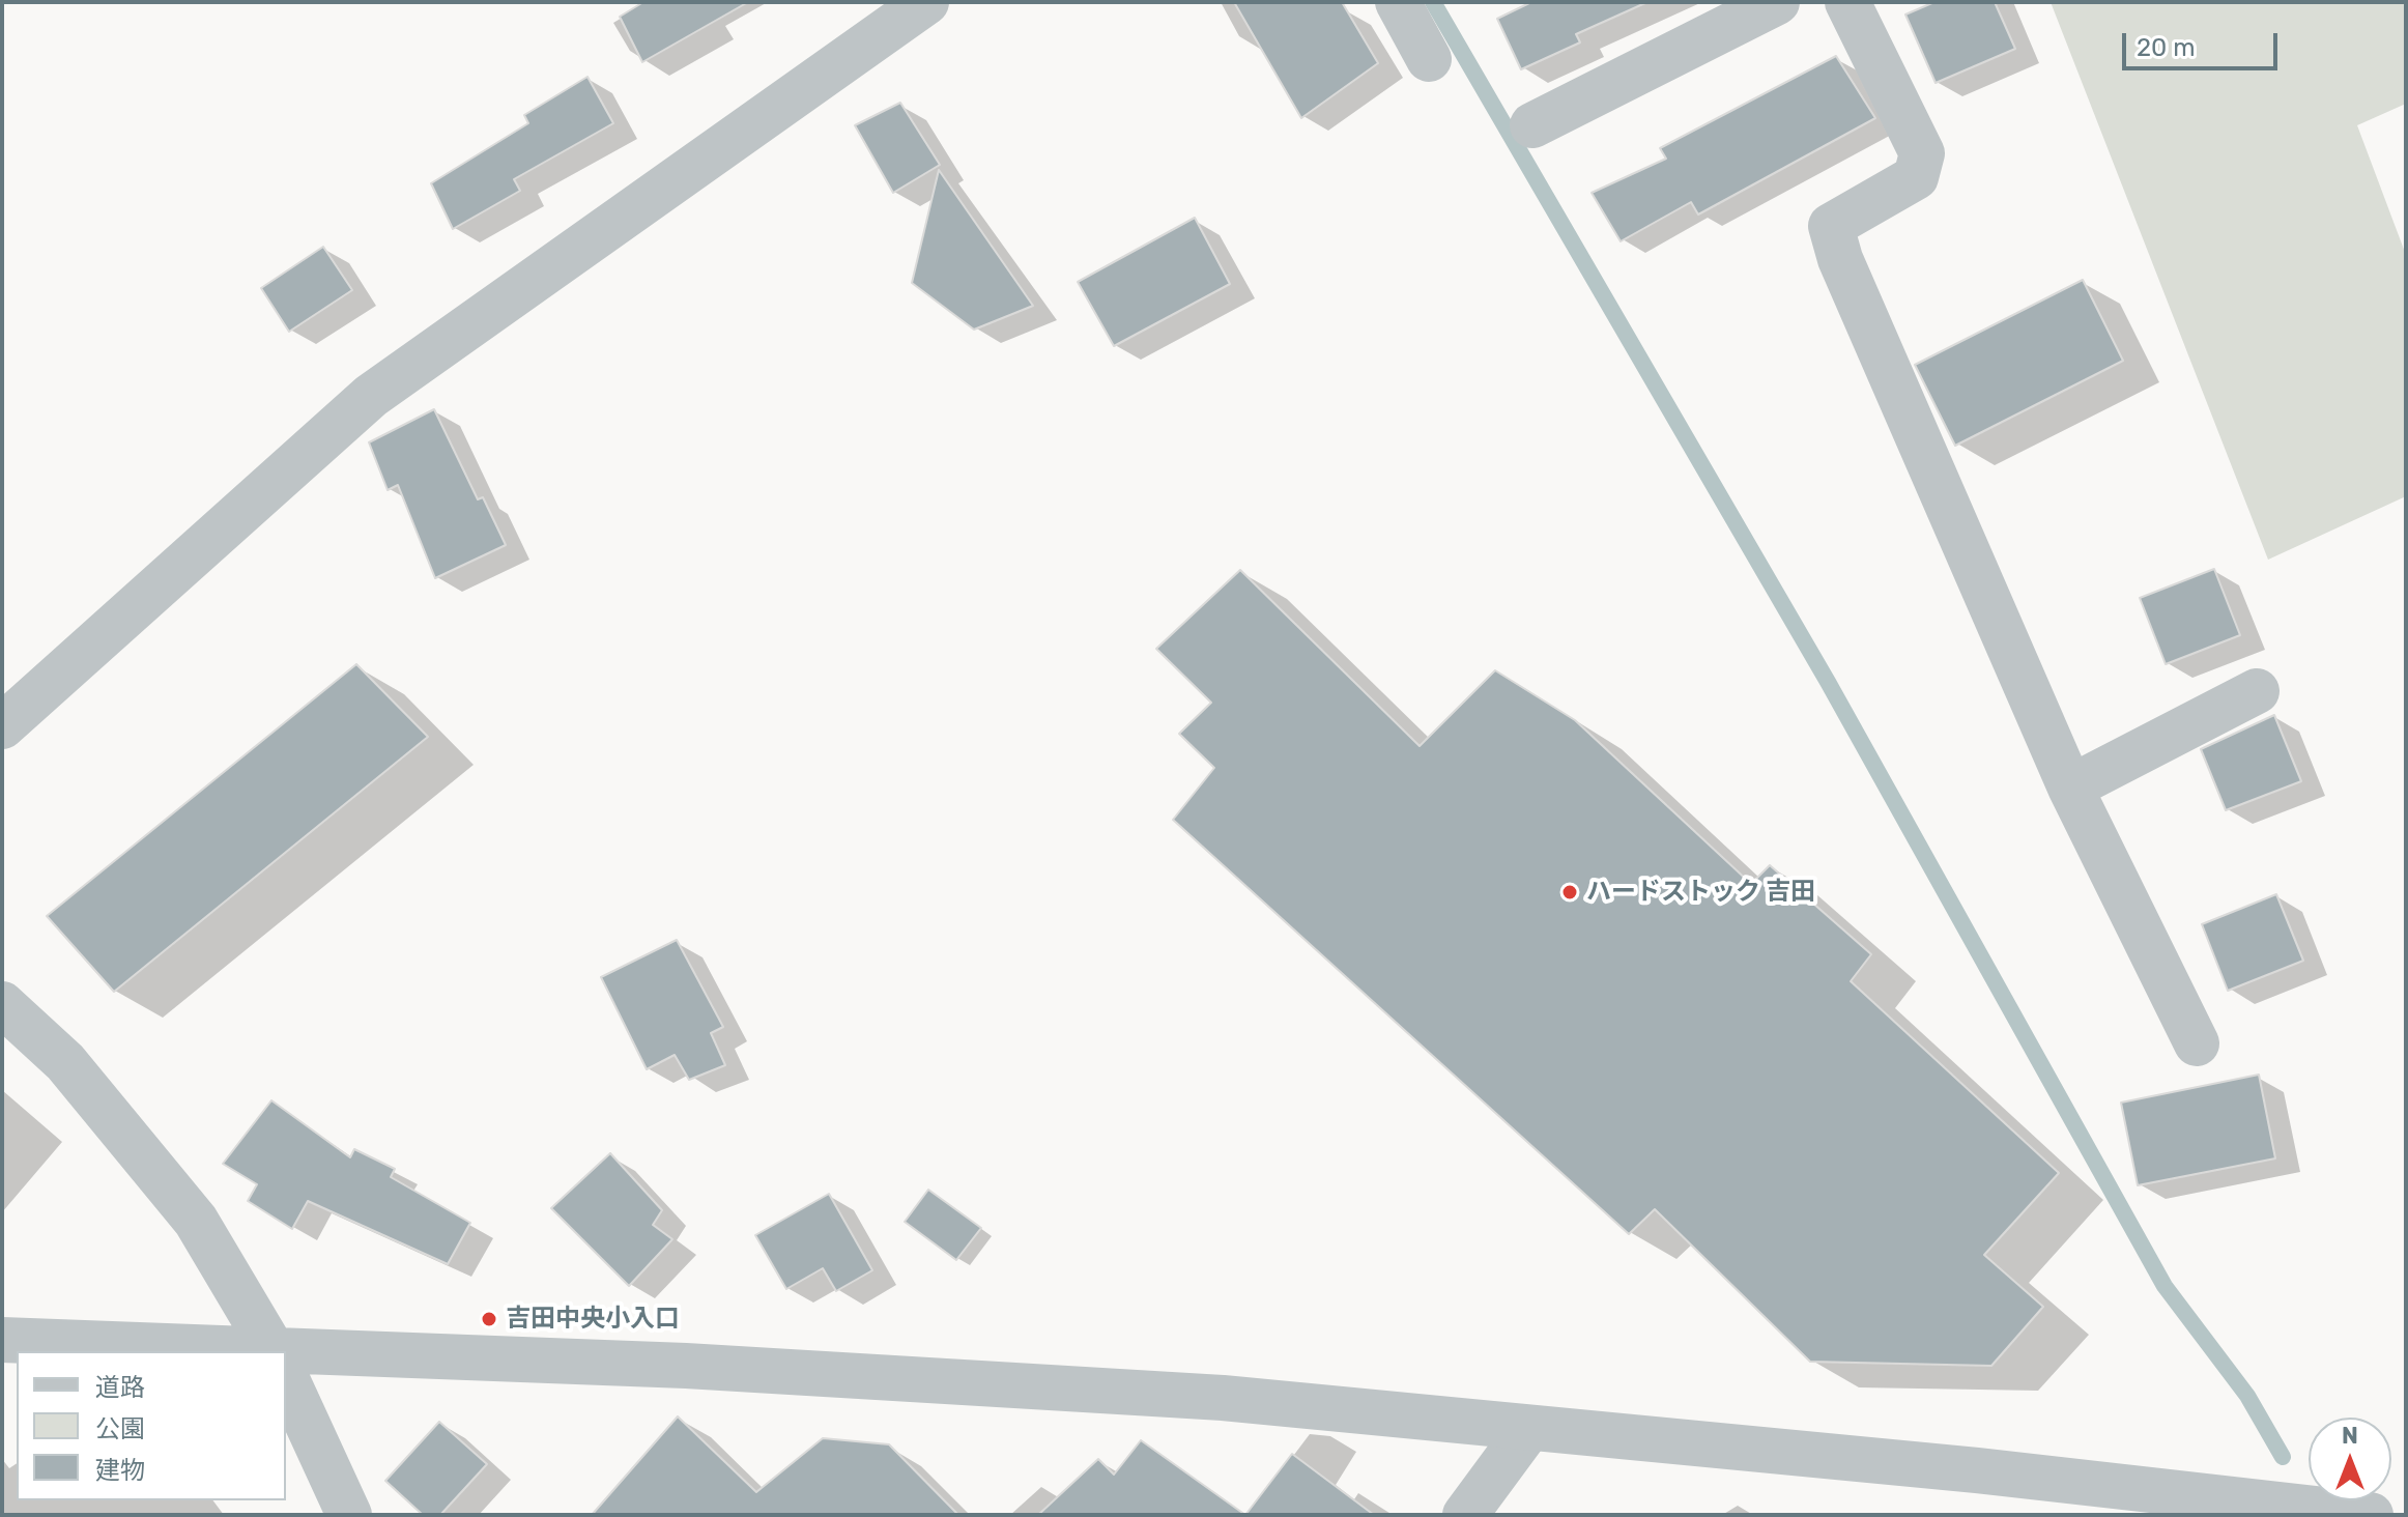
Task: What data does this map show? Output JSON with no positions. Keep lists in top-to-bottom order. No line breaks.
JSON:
{"places":["ハードストック 吉田","吉田中央小入口"],"legend":["道路","公園","建物"],"scale_bar":"20 m","north":"top"}
